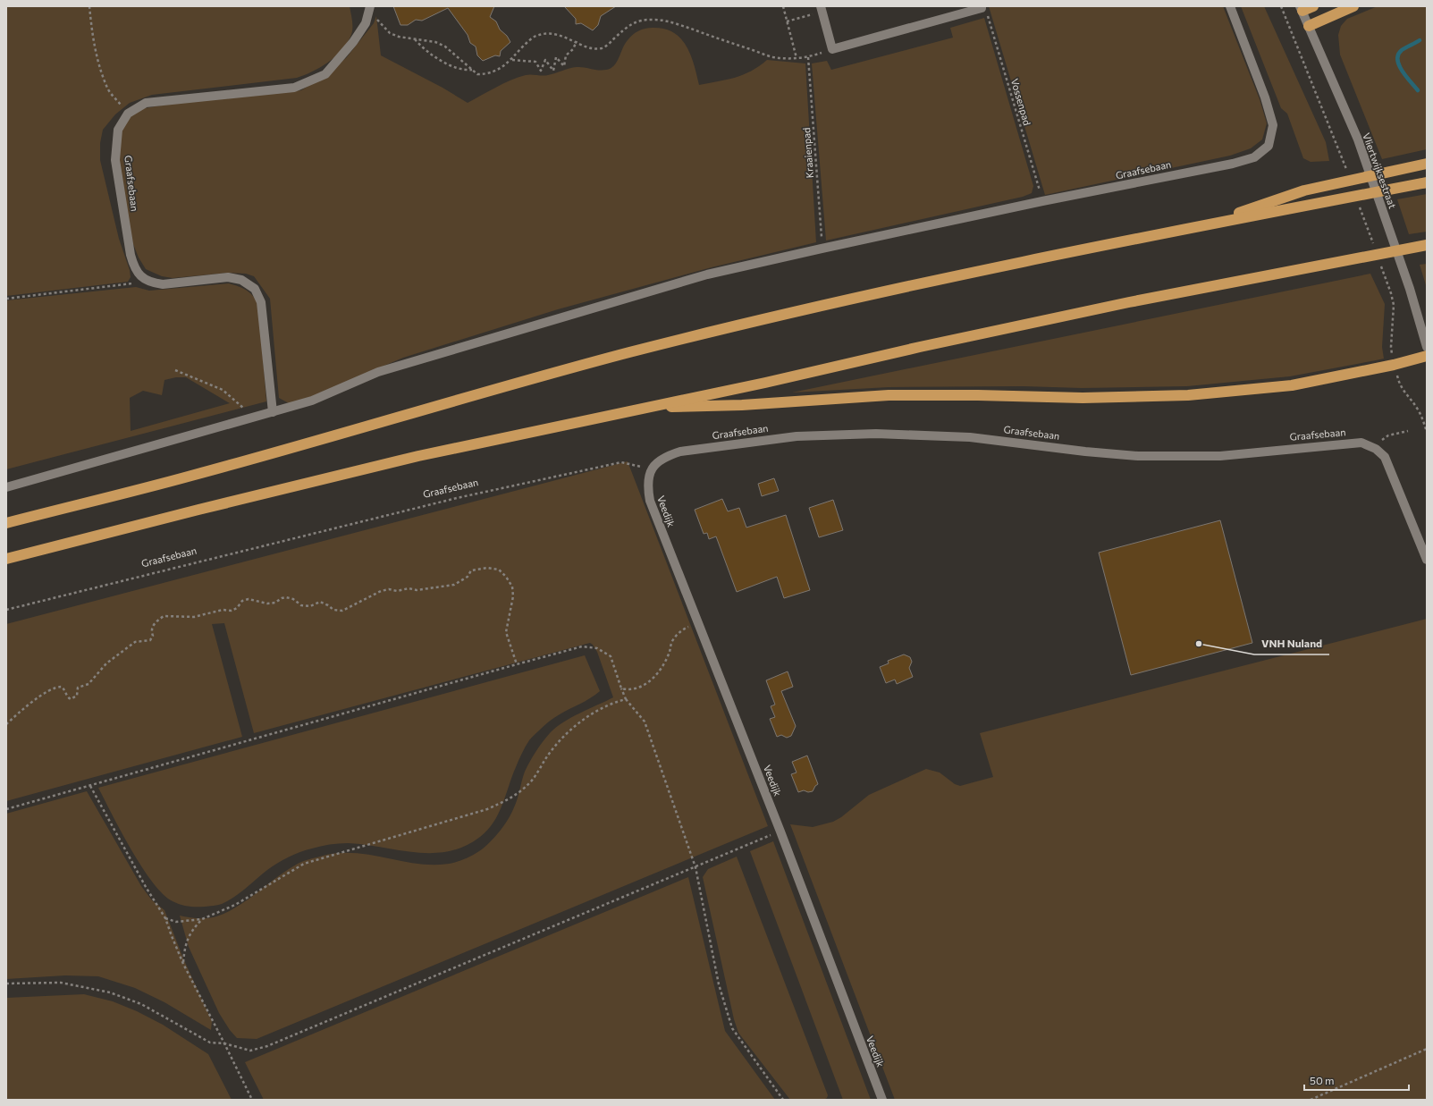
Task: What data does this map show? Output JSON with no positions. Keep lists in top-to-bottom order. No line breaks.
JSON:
{"streets":{"street":["Graafsebaan","Vliertwijksestraat","Veedijk"],"path":["Vossenpad","Kraaienpad"]},"crossings":[["Vossenpad","Graafsebaan"],["Kraaienpad","Graafsebaan"],["Graafsebaan","Veedijk"]],"places":["VNH Nuland"],"scale_bar":"50 m"}
